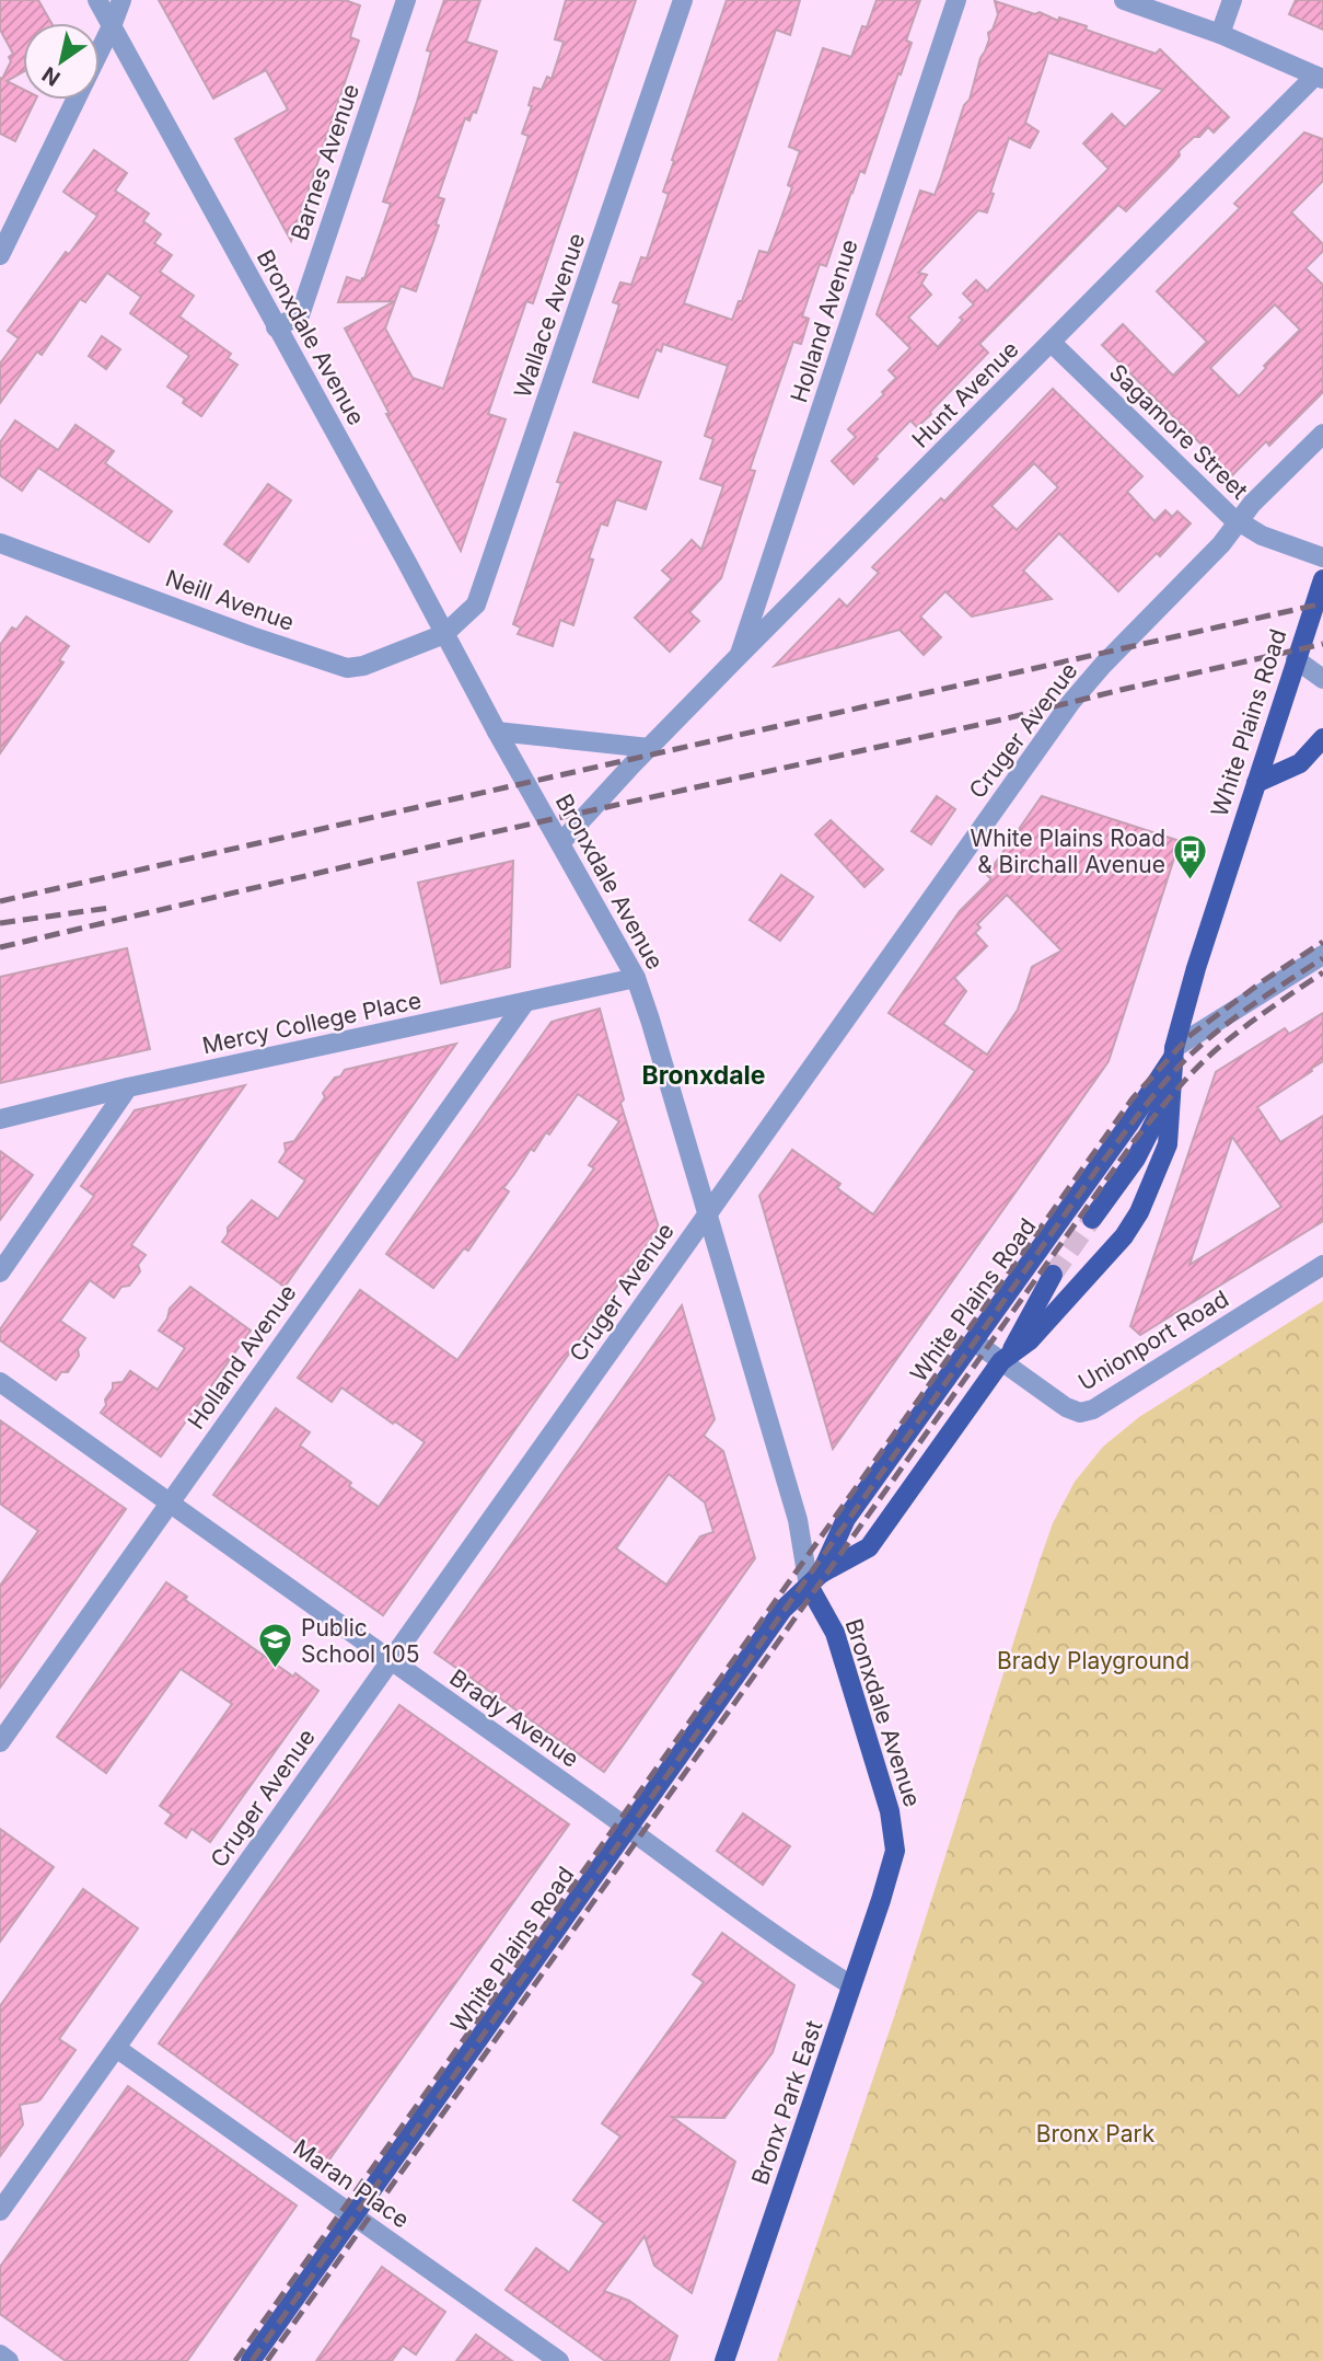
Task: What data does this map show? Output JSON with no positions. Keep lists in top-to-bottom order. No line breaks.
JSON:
{"streets":{"main road":["Bronxdale Avenue","White Plains Road","Bronx Park East"],"street":["Barnes Avenue","Wallace Avenue","Holland Avenue","Hunt Avenue","Sagamore Street","Neill Avenue","Cruger Avenue","Mercy College Place","Unionport Road","Brady Avenue","Maran Place"]},"crossings":[["Barnes Avenue","Bronxdale Avenue"],["Wallace Avenue","Bronxdale Avenue"],["Wallace Avenue","Neill Avenue"],["Holland Avenue","Hunt Avenue"],["Holland Avenue","Mercy College Place"],["Holland Avenue","Brady Avenue"],["Bronxdale Avenue","Hunt Avenue"],["Bronxdale Avenue","Neill Avenue"],["Bronxdale Avenue","White Plains Road"],["Bronxdale Avenue","Cruger Avenue"],["Bronxdale Avenue","Mercy College Place"],["Bronxdale Avenue","Bronx Park East"],["Hunt Avenue","Sagamore Street"],["Sagamore Street","Cruger Avenue"],["White Plains Road","Unionport Road"],["White Plains Road","Brady Avenue"],["White Plains Road","Maran Place"],["Cruger Avenue","Brady Avenue"],["Cruger Avenue","Maran Place"],["Brady Avenue","Bronx Park East"]],"districts":["Bronxdale"],"parks":["Brady Playground","Bronx Park"],"places":{"bus stop":["White Plains Road & Birchall Avenue"],"school or university":["Public School 105"]},"north":"bottom left"}
